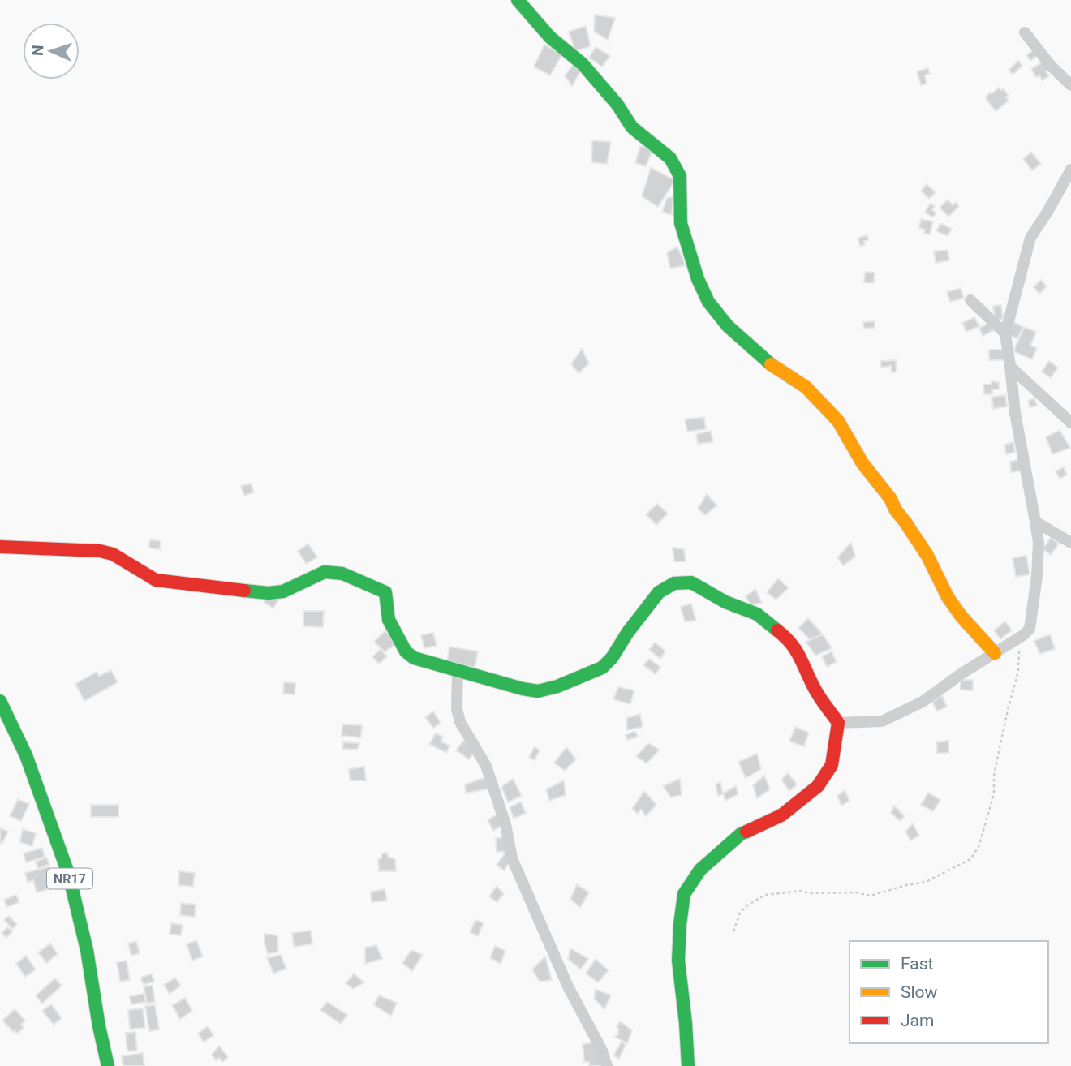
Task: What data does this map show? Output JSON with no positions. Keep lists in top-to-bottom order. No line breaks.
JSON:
{"streets":{"street":["NR17"]},"legend":["Fast","Slow","Jam"],"north":"left"}
